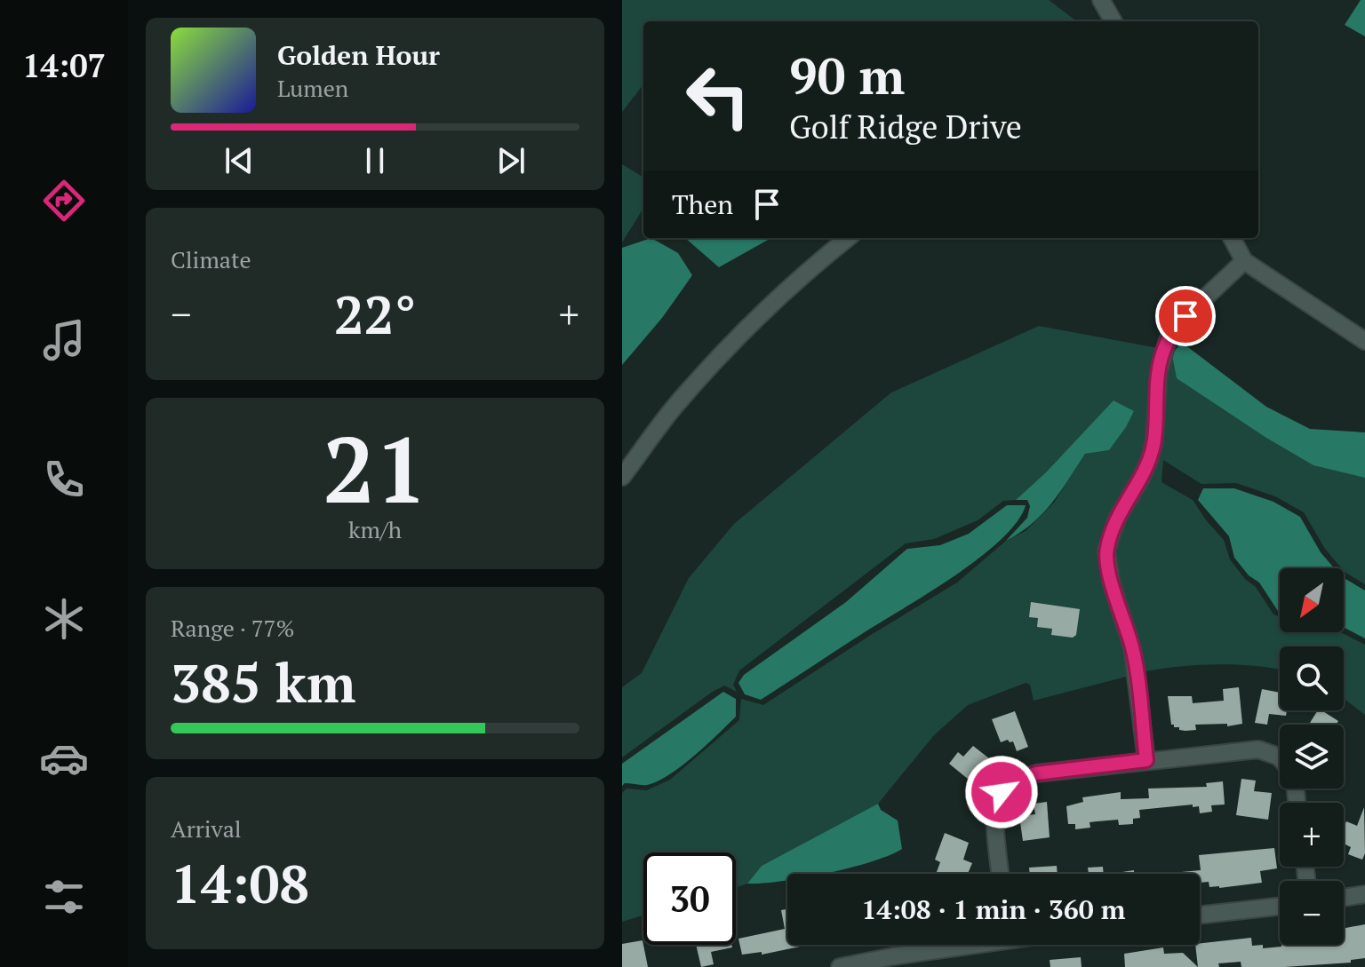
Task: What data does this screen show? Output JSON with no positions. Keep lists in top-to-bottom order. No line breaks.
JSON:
{"north":"bottom left","page":{"tabs":"14:07","turn":["90 m","Golf Ridge Drive"],"song":["Golden Hour","Lumen"],"then":"Then","tile":["Climate",["21","km/h"],["Range · 77%","385 km"],["Arrival","14:08"]],"heat":["−","22°","+"],"map_buttons":["+","−"],"limit":"30","trip":"14:08 · 1 min · 360 m"}}
